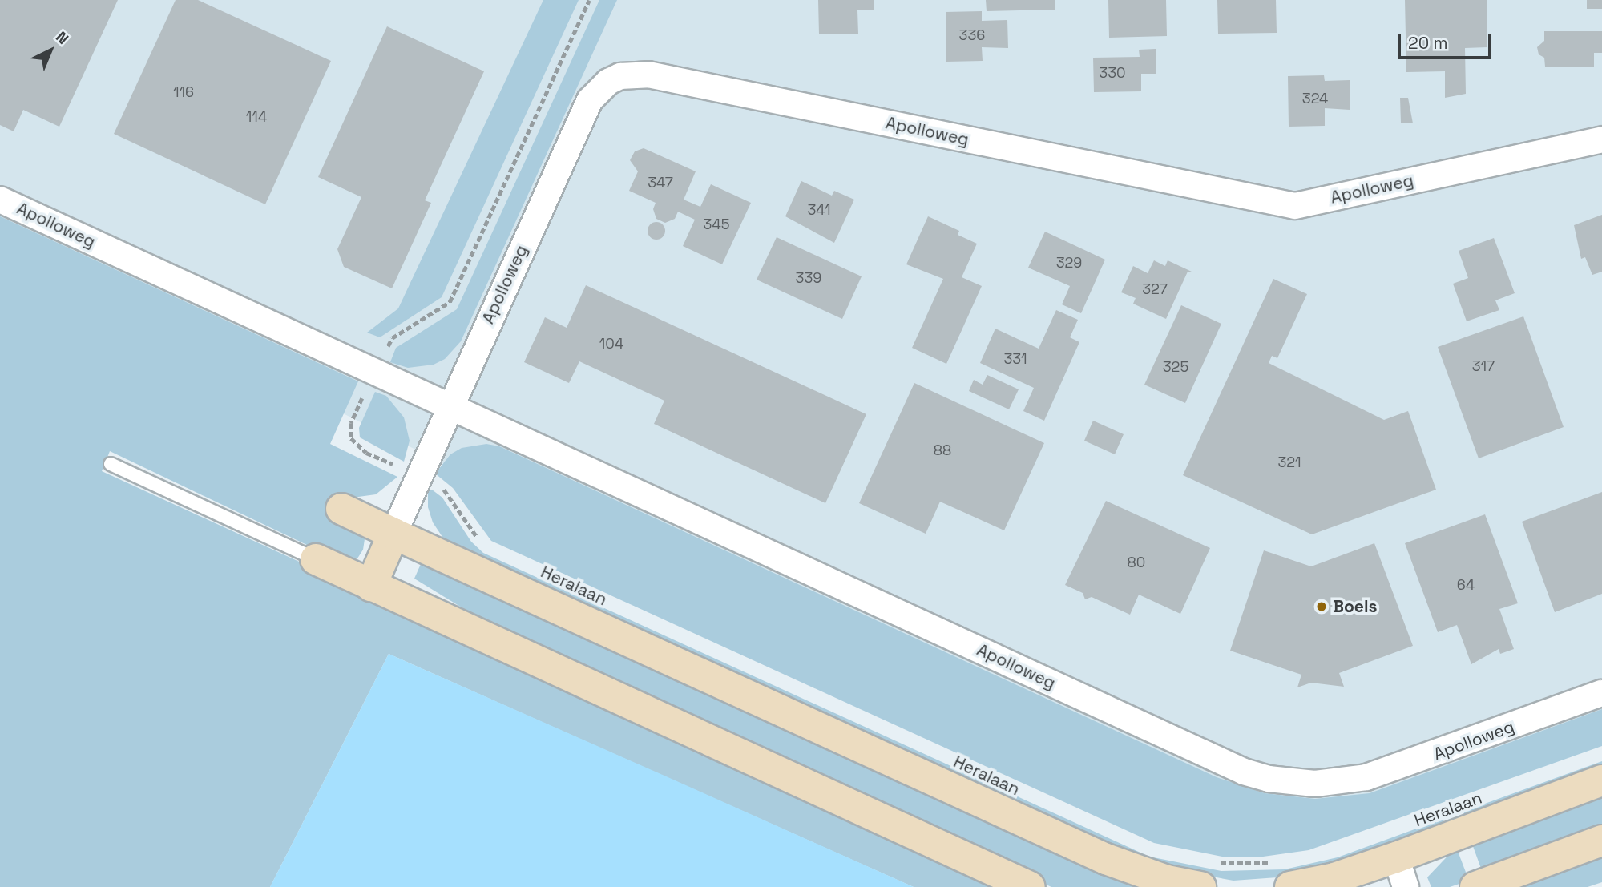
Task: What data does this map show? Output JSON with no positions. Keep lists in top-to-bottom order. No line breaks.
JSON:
{"streets":{"street":["Apolloweg","Heralaan"]},"places":["Boels"],"house_numbers":["336","330","116","324","114","347","341","345","329","339","327","104","331","317","325","88","321","80","64"],"scale_bar":"20 m","north":"top right"}
